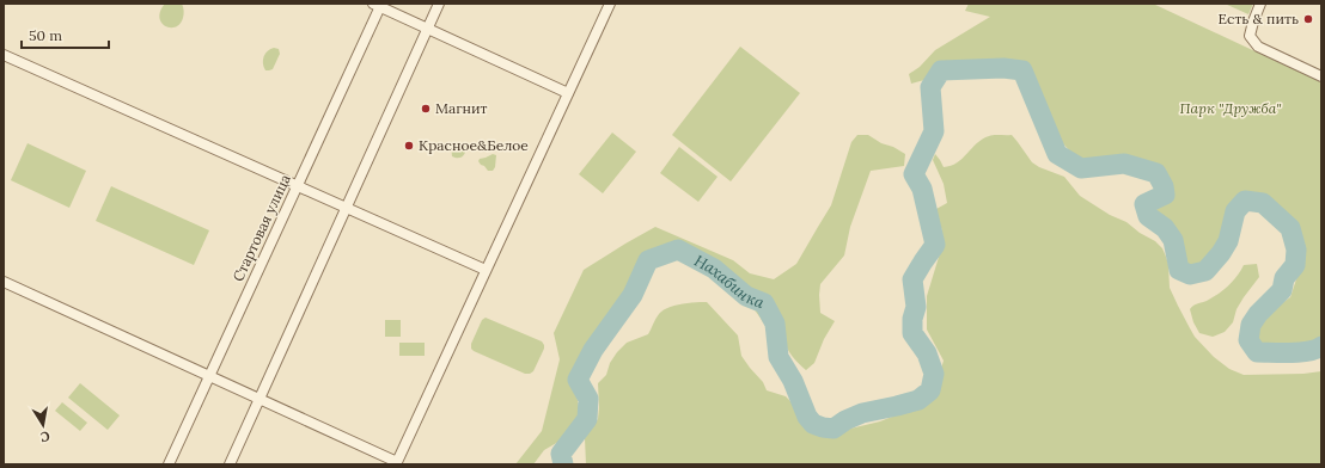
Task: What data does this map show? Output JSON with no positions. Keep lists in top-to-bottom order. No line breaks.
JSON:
{"streets":{"street":["Стартовая улица"]},"water":["Нахабинка"],"parks":["Парк \"Дружба\""],"places":["Есть & пить","Магнит","Красное&Белое"],"scale_bar":"50 m","north":"bottom"}
